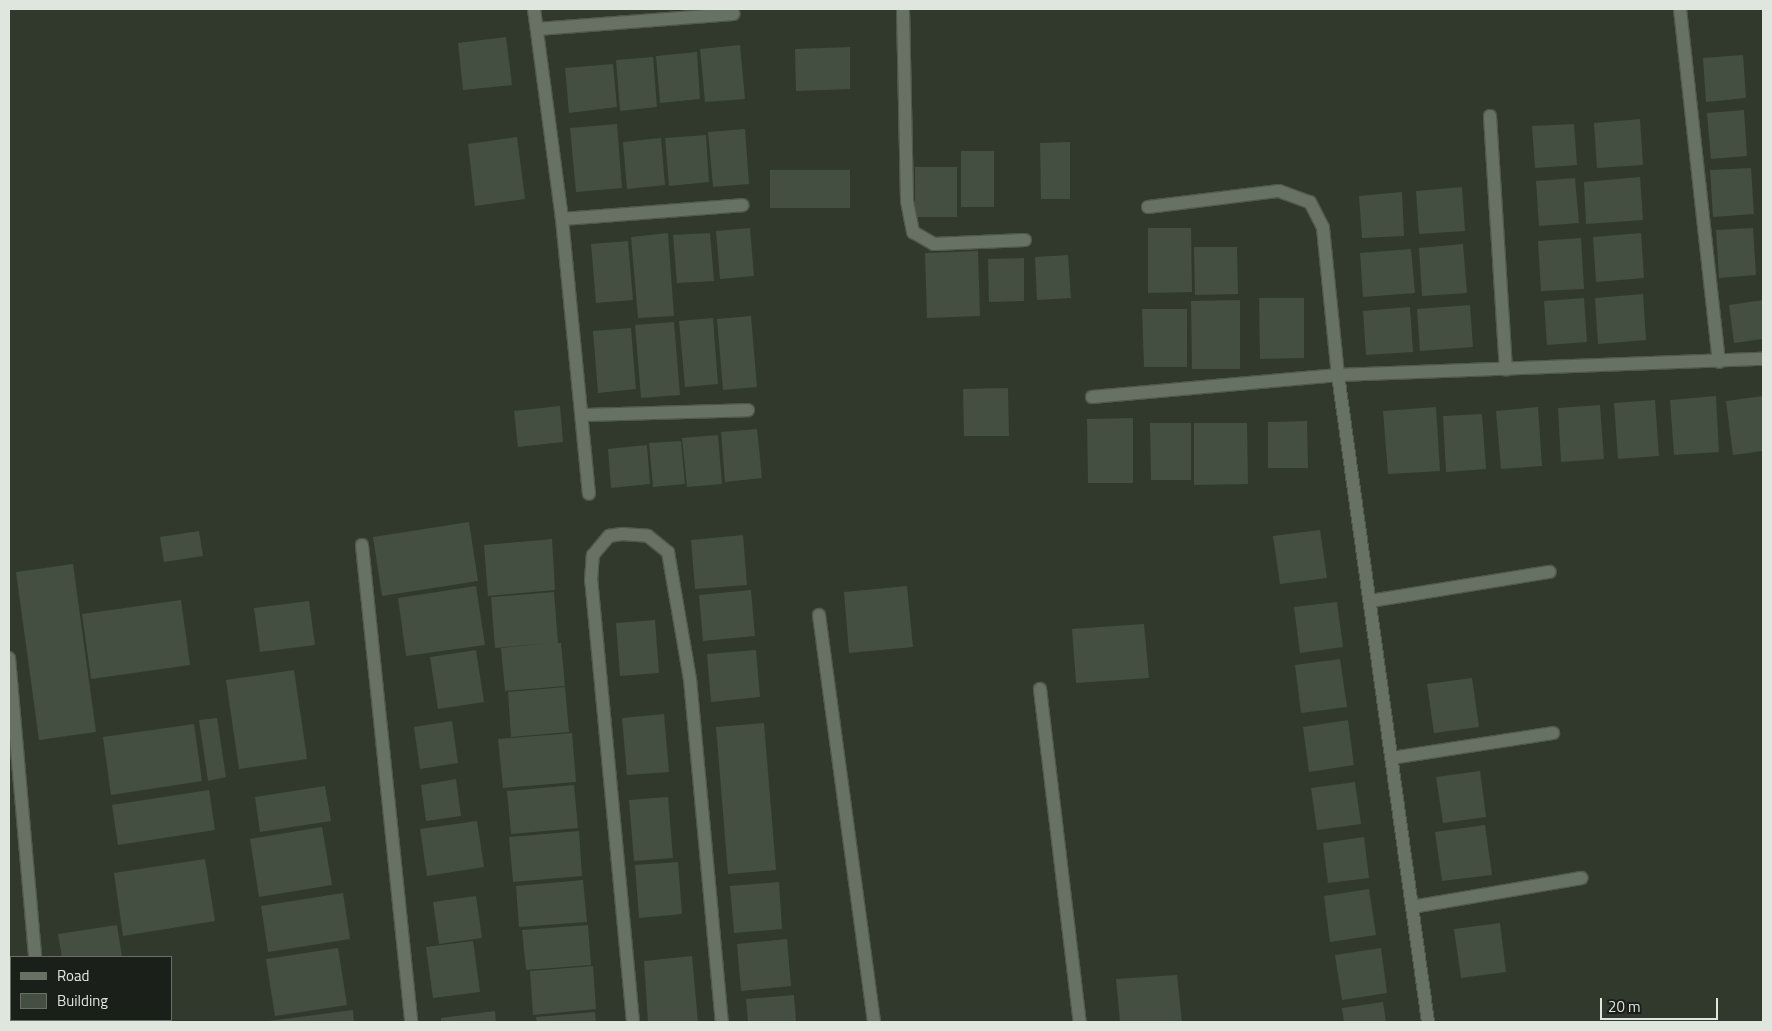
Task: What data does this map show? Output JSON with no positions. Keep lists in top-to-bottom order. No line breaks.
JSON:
{"legend":["Road","Building"],"scale_bar":"20 m"}
